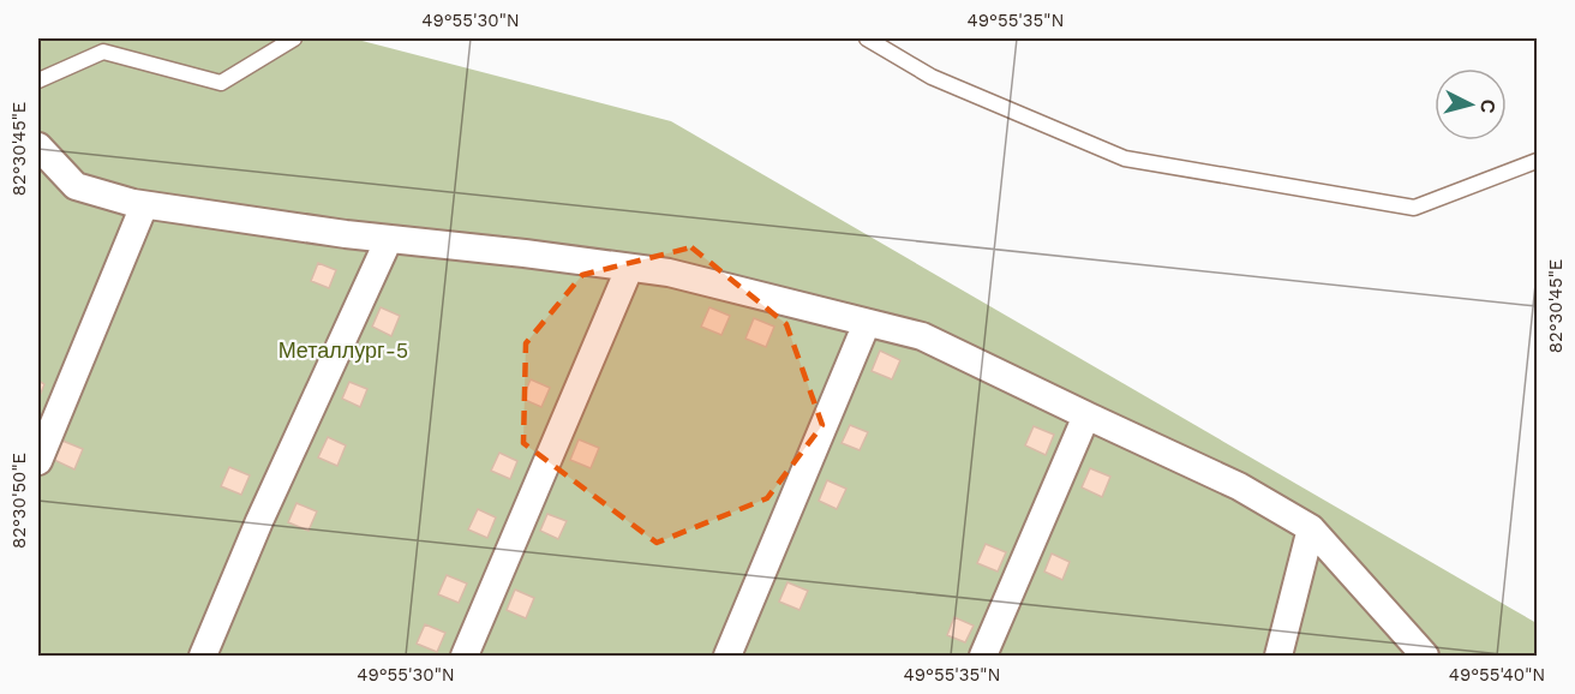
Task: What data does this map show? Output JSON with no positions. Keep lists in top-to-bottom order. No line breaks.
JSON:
{"parks":["Металлург-5"],"north":"right","coordinates":["49°55'30\"N","49°55'35\"N","82°30'45\"E","82°30'50\"E","49°55'40\"N"]}
